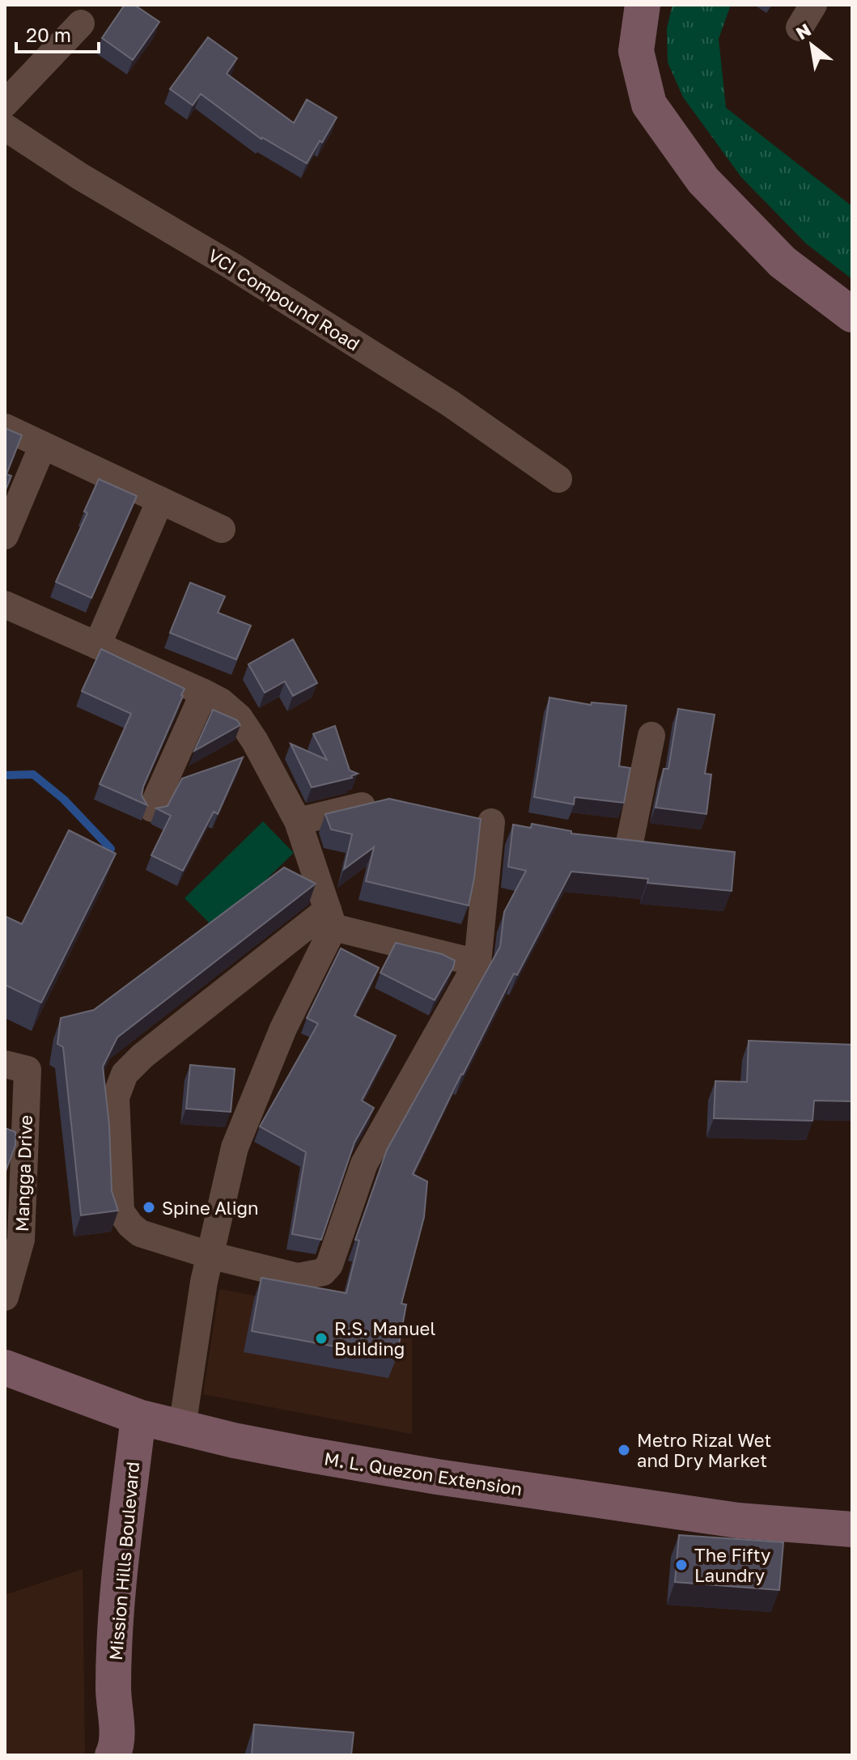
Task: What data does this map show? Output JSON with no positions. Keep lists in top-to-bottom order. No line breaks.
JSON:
{"streets":{"main road":["M. L. Quezon Extension","Mission Hills Boulevard"],"street":["VCI Compound Road","Mangga Drive"]},"crossings":[["M. L. Quezon Extension","Mission Hills Boulevard"]],"places":["Spine Align","R.S. Manuel Building","Metro Rizal Wet and Dry Market","The Fifty Laundry"],"scale_bar":"20 m","north":"top left"}
